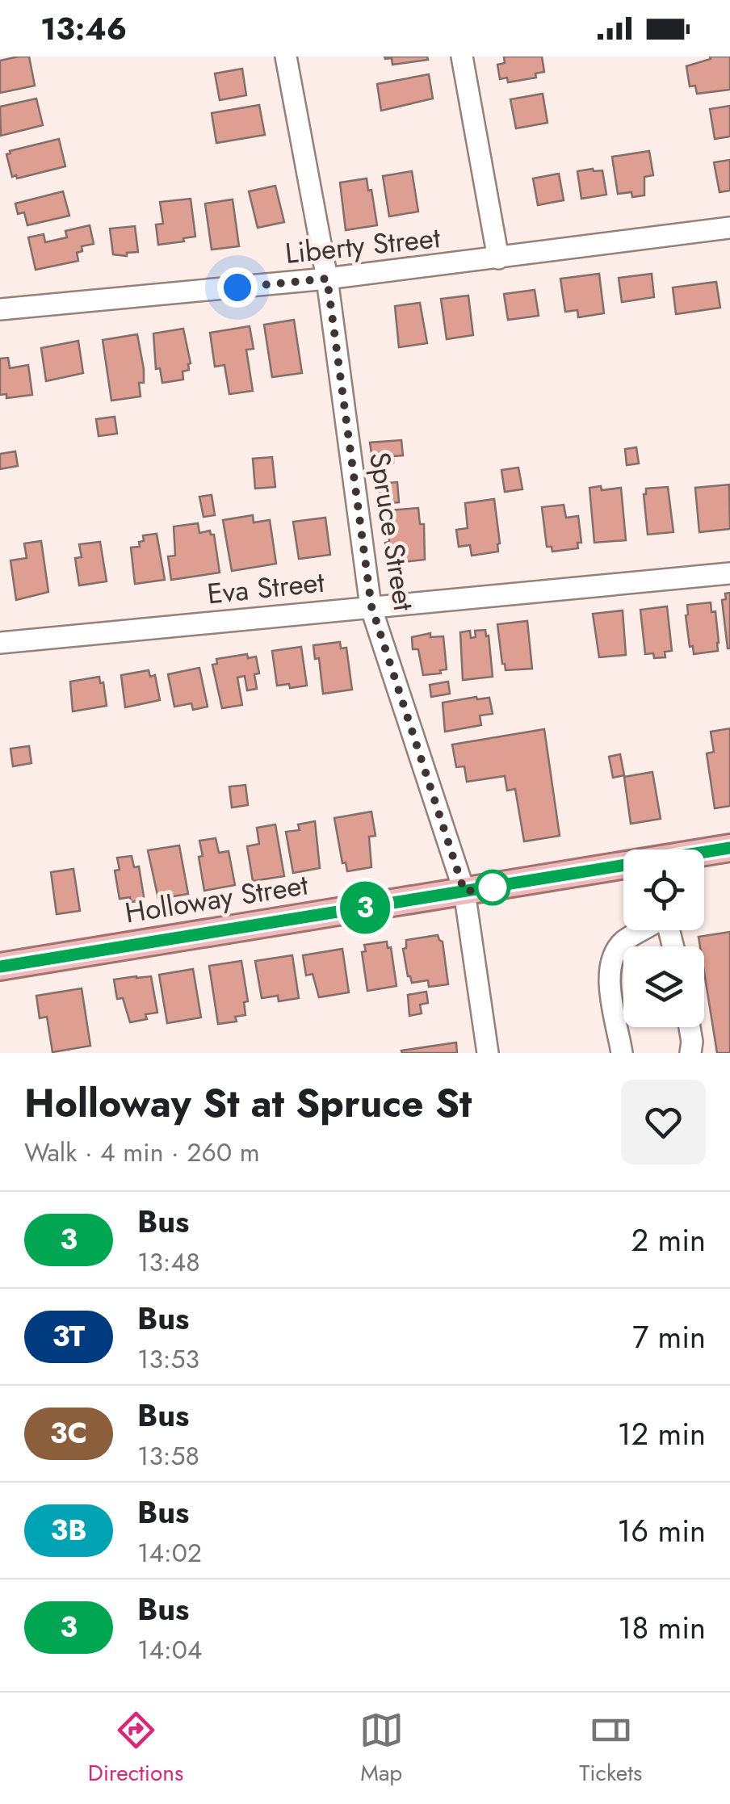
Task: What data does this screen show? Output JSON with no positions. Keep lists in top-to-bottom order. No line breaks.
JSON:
{"streets":{"main road":["Holloway Street"],"street":["Liberty Street","Spruce Street","Eva Street"]},"crossings":[["Liberty Street","Spruce Street"],["Spruce Street","Eva Street"],["Spruce Street","Holloway Street"]],"lines":["bus line 3"],"page":{"status":"13:46","on_map":"3","heading":["Holloway St at Spruce St","Walk · 4 min · 260 m"],"list":[{"mark":"3","name":"Bus","note":"13:48","value":"2 min"},{"mark":"3T","name":"Bus","note":"13:53","value":"7 min"},{"mark":"3C","name":"Bus","note":"13:58","value":"12 min"},{"mark":"3B","name":"Bus","note":"14:02","value":"16 min"},{"mark":"3","name":"Bus","note":"14:04","value":"18 min"}],"tabs":["Directions","Map","Tickets"]}}
